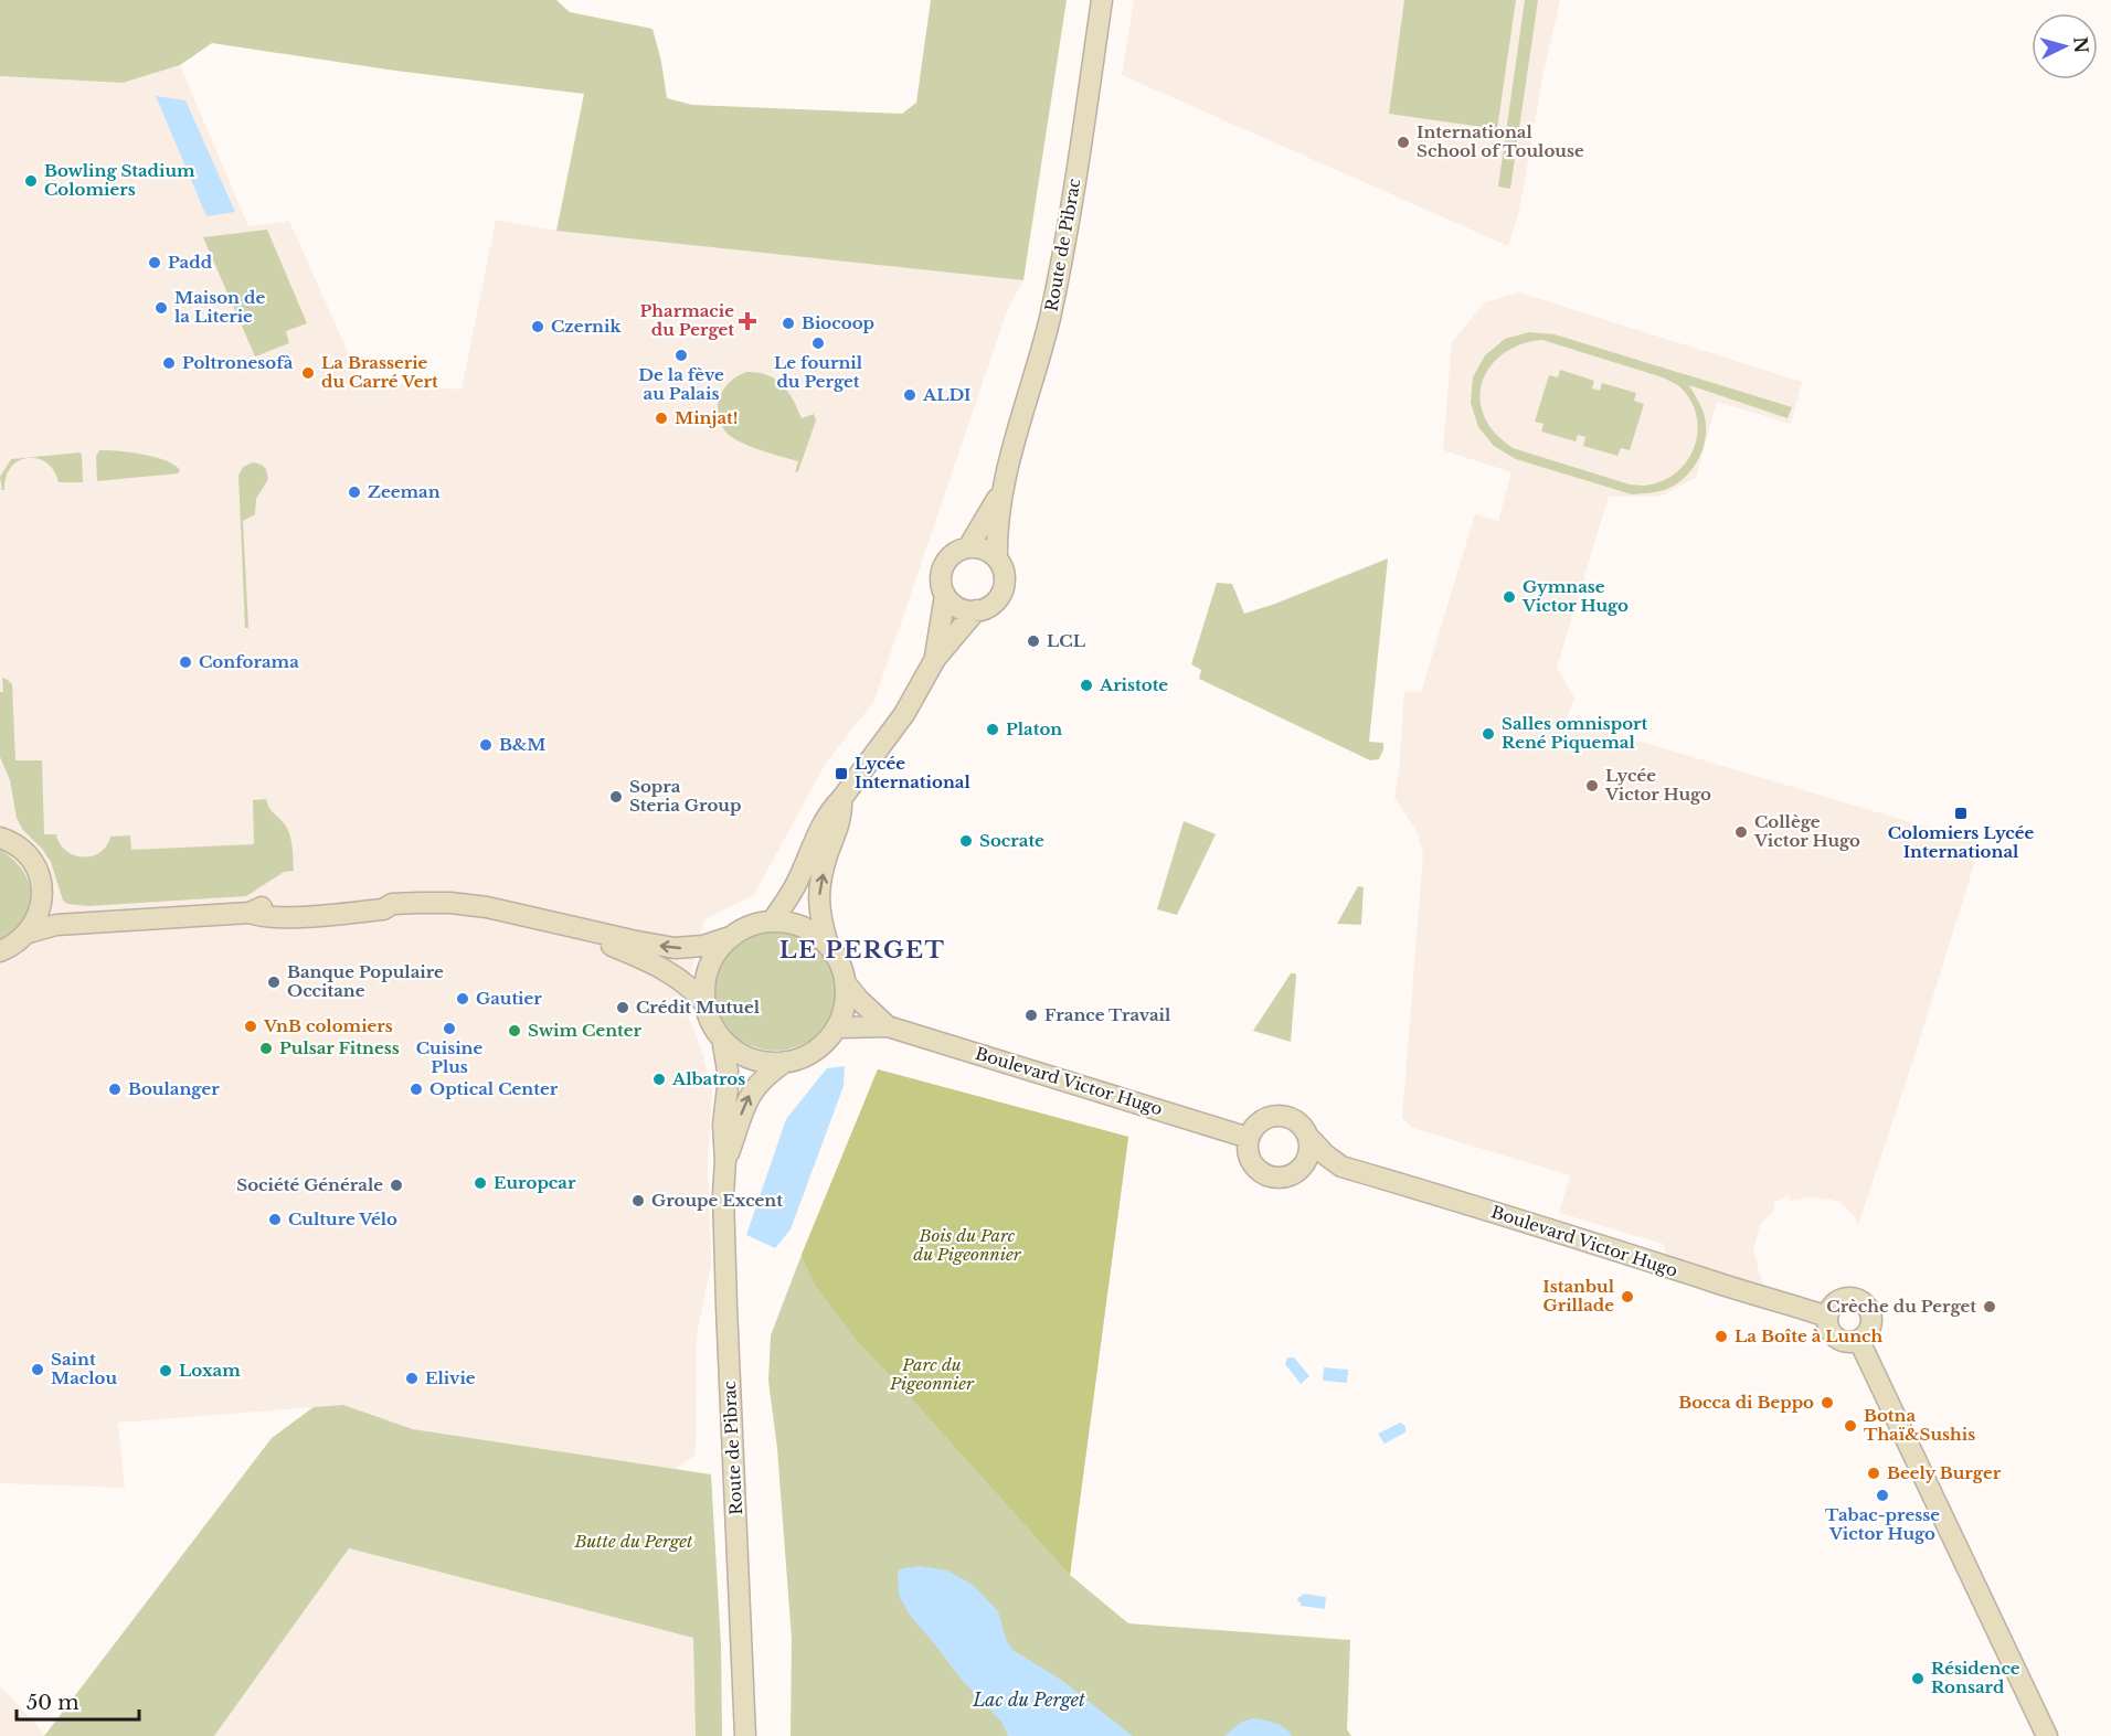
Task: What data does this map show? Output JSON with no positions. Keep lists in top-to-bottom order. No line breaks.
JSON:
{"streets":{"main road":["Route de Pibrac","Boulevard Victor Hugo"]},"crossings":[["Route de Pibrac","Boulevard Victor Hugo"]],"districts":["LE PERGET"],"water":["Lac du Perget"],"parks":["Bois du Parc du Pigeonnier","Parc du Pigeonnier","Butte du Perget"],"places":{"other":["International School of Toulouse","Bowling Stadium Colomiers","Padd","Maison de la Literie","Biocoop","Czernik","Le fournil du Perget","De la fève au Palais","Poltronesofà","La Brasserie du Carré Vert","ALDI","Minjat!","Zeeman","Gymnase Victor Hugo","LCL","Conforama","Aristote","Platon","Salles omnisport René Piquemal","B&M","Lycée Victor Hugo","Sopra Steria Group","Collège Victor Hugo","Socrate","Banque Populaire Occitane","Gautier","Crédit Mutuel","France Travail","VnB colomiers","Cuisine Plus","Swim Center","Pulsar Fitness","Albatros","Boulanger","Optical Center","Europcar","Société Générale","Groupe Excent","Culture Vélo","Istanbul Grillade","Crèche du Perget","La Boîte à Lunch","Saint Maclou","Loxam","Elivie","Bocca di Beppo","Botna Thaï&Sushis","Beely Burger","Tabac-presse Victor Hugo","Résidence Ronsard"],"health":["Pharmacie du Perget"],"transit":["Lycée International","Colomiers Lycée International"]},"scale_bar":"50 m","north":"right"}
